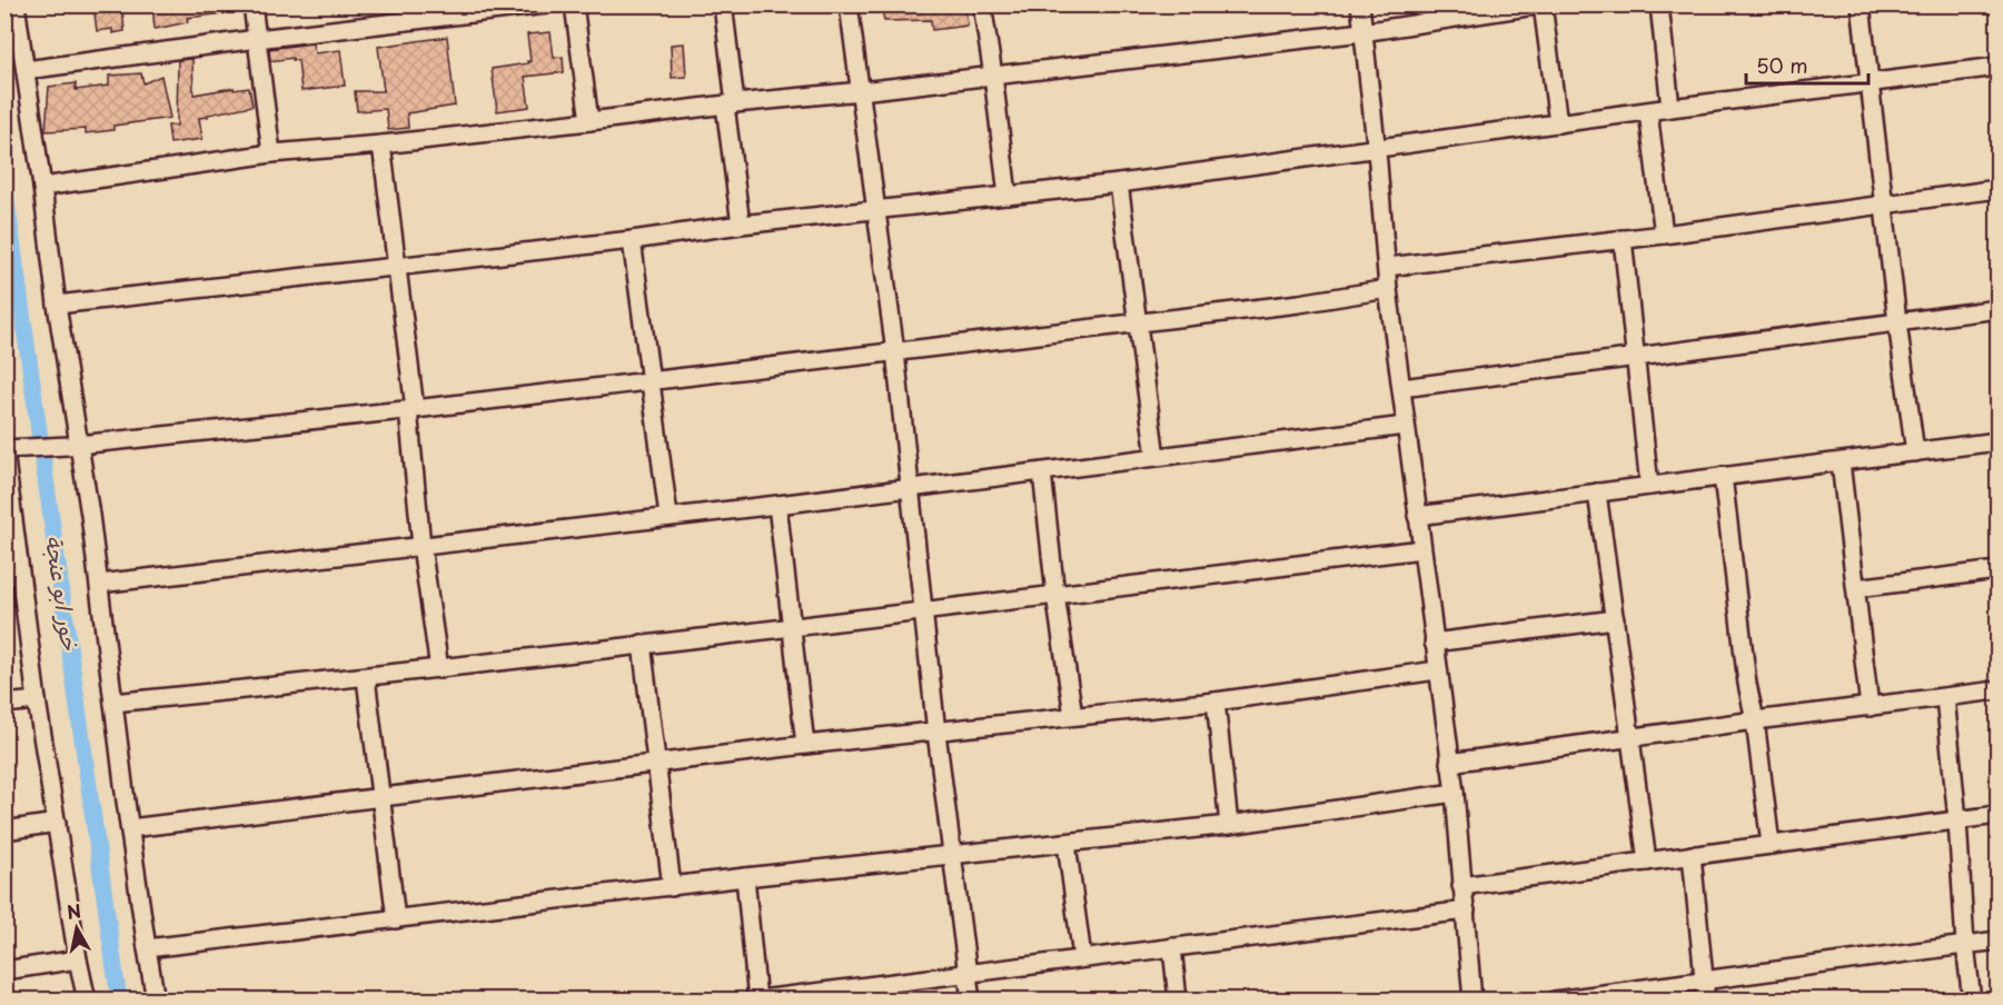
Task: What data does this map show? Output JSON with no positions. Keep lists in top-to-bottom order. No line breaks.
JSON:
{"water":["خور ابو عنجة"],"scale_bar":"50 m","north":"top"}
